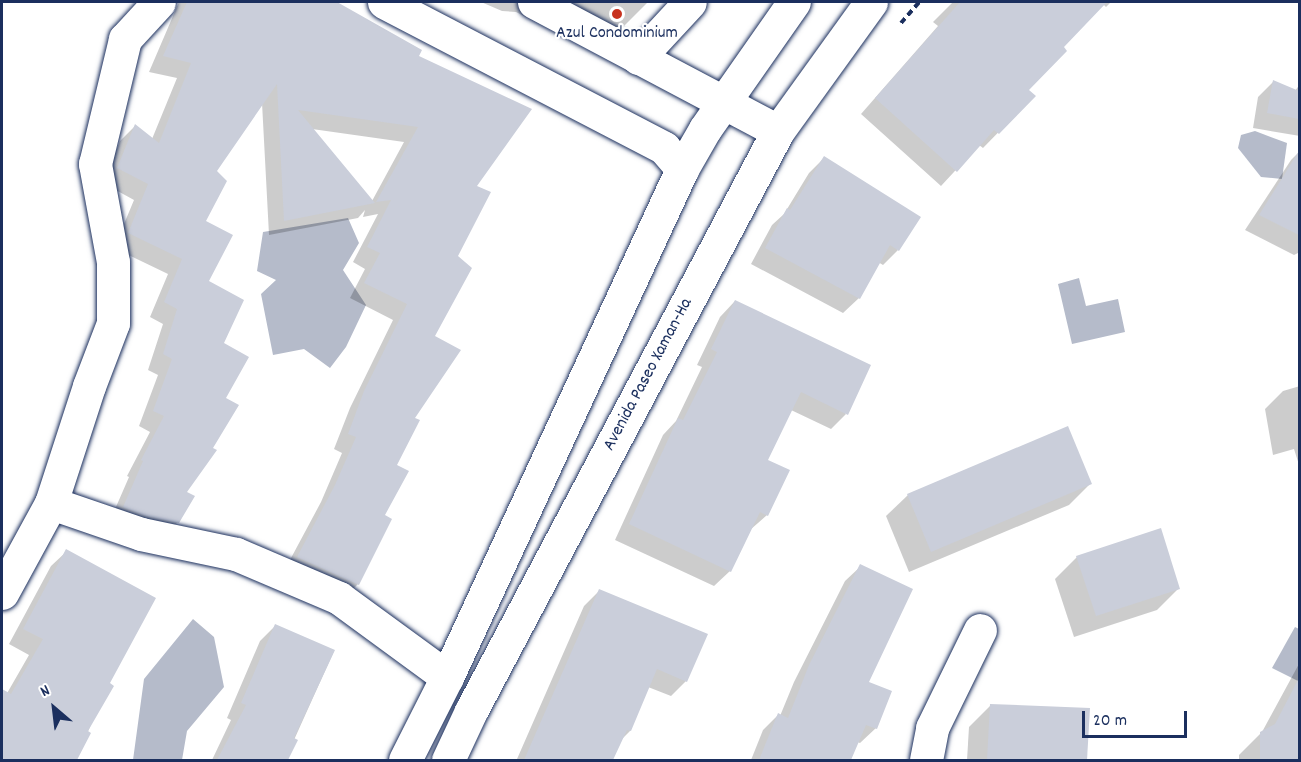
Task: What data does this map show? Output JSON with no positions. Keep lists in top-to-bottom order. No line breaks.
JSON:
{"streets":{"street":["Avenida Paseo Xaman-Ha"]},"places":["Azul Condominium"],"scale_bar":"20 m","north":"top left"}
